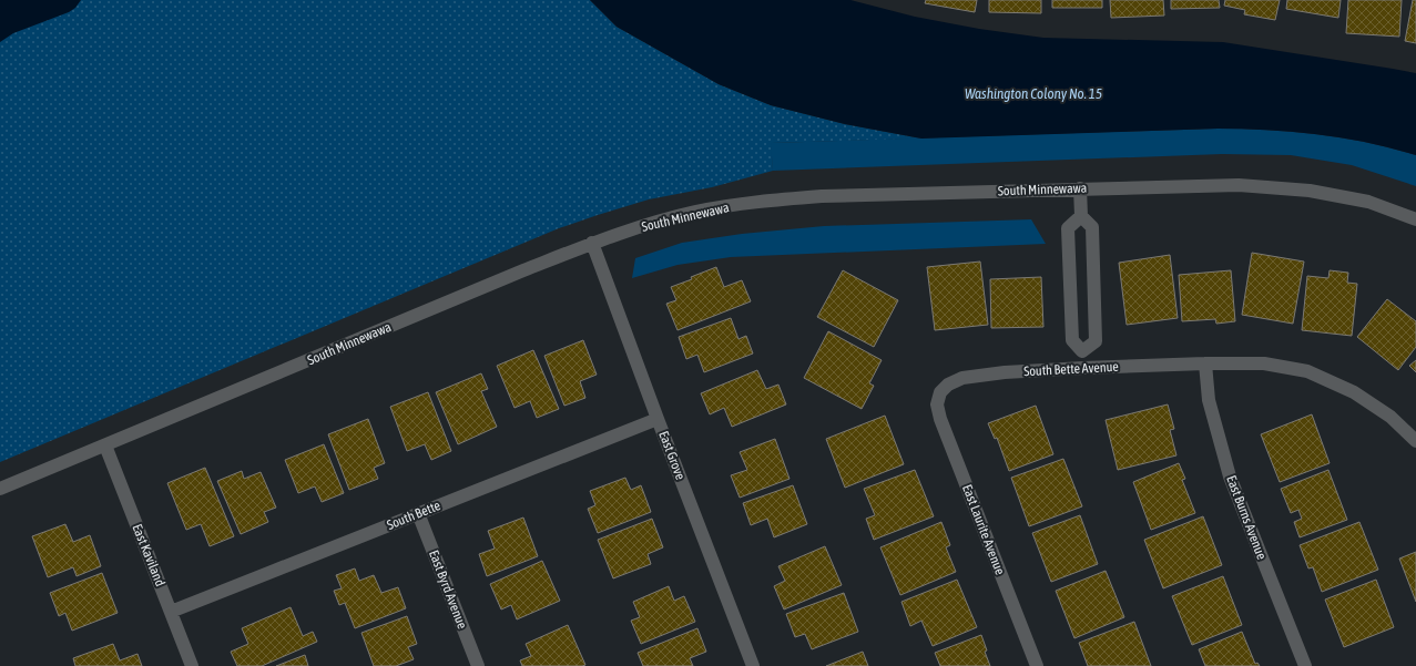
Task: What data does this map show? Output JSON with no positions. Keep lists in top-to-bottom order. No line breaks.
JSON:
{"streets":{"street":["South Minnewawa","South Bette Avenue","East Grove","South Bette","East Burns Avenue","East Laurite Avenue","East Kaviland","East Byrd Avenue"]},"crossings":[["South Minnewawa","East Grove"],["South Minnewawa","East Kaviland"],["South Bette Avenue","East Burns Avenue"],["South Bette Avenue","East Laurite Avenue"],["East Grove","South Bette"],["South Bette","East Kaviland"],["South Bette","East Byrd Avenue"]],"water":["Washington Colony No. 15"]}
